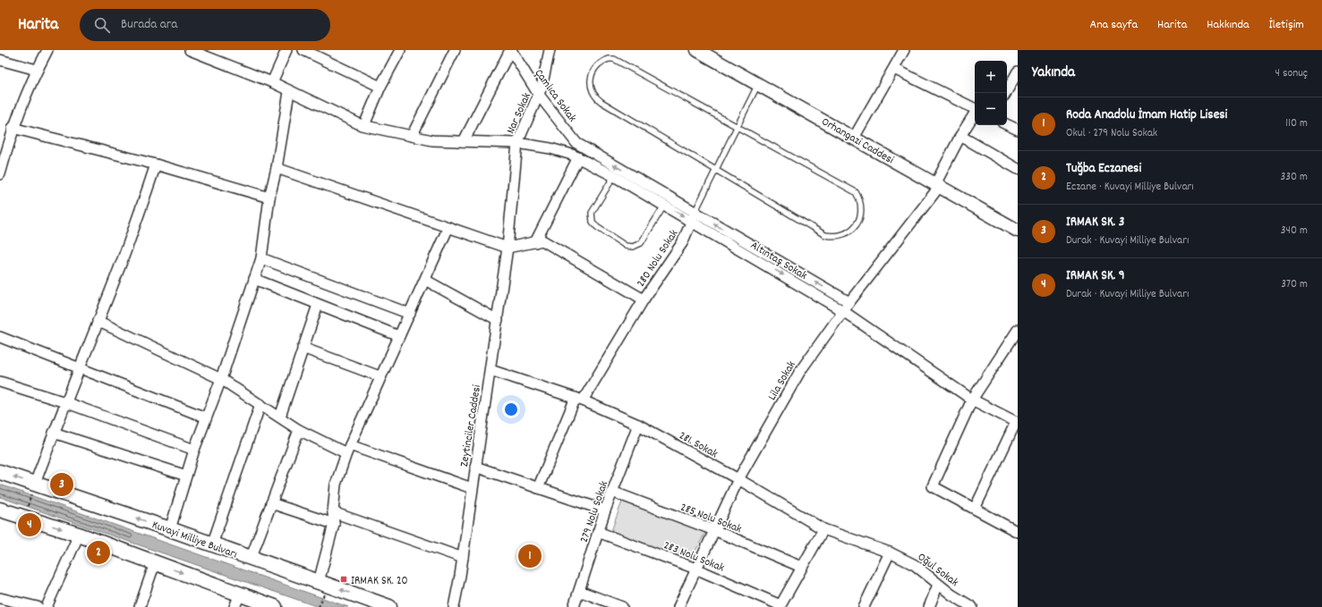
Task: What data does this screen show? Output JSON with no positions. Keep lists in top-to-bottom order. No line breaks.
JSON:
{"streets":{"main road":["Kuvayi Milliye Bulvarı"],"street":["Çamlıca Sokak","Nar Sokak","Orhangazi Caddesi","280 Nolu Sokak","Altıntaş Sokak","Lila Sokak","Zeytinciler Caddesi","281. Sokak","279 Nolu Sokak","285 Nolu Sokak","283 Nolu Sokak","Oğul Sokak"]},"crossings":[["Çamlıca Sokak","Nar Sokak"],["Çamlıca Sokak","Altıntaş Sokak"],["Nar Sokak","Altıntaş Sokak"],["Nar Sokak","Zeytinciler Caddesi"],["Orhangazi Caddesi","280 Nolu Sokak"],["Orhangazi Caddesi","Lila Sokak"],["280 Nolu Sokak","Altıntaş Sokak"],["280 Nolu Sokak","281. Sokak"],["Altıntaş Sokak","Lila Sokak"],["Lila Sokak","281. Sokak"],["Lila Sokak","285 Nolu Sokak"],["Lila Sokak","283 Nolu Sokak"],["Zeytinciler Caddesi","281. Sokak"],["281. Sokak","279 Nolu Sokak"],["281. Sokak","Oğul Sokak"],["279 Nolu Sokak","285 Nolu Sokak"],["279 Nolu Sokak","283 Nolu Sokak"]],"places":{"transit":["IRMAK SK. 20"]},"page":{"header":"Harita","search":"Burada ara","nav":["Ana sayfa","Harita","Hakkında","İletişim"],"heading":["Yakında","4 sonuç"],"map_buttons":["+","−"],"list":[{"mark":"1","name":"Roda Anadolu İmam Hatip Lisesi","note":"Okul · 279 Nolu Sokak","value":"110 m"},{"mark":"2","name":"Tuğba Eczanesi","note":"Eczane · Kuvayi Milliye Bulvarı","value":"330 m"},{"mark":"3","name":"IRMAK SK. 3","note":"Durak · Kuvayi Milliye Bulvarı","value":"340 m"},{"mark":"4","name":"IRMAK SK. 9","note":"Durak · Kuvayi Milliye Bulvarı","value":"370 m"}],"pins":["3","4","2","1"]}}
